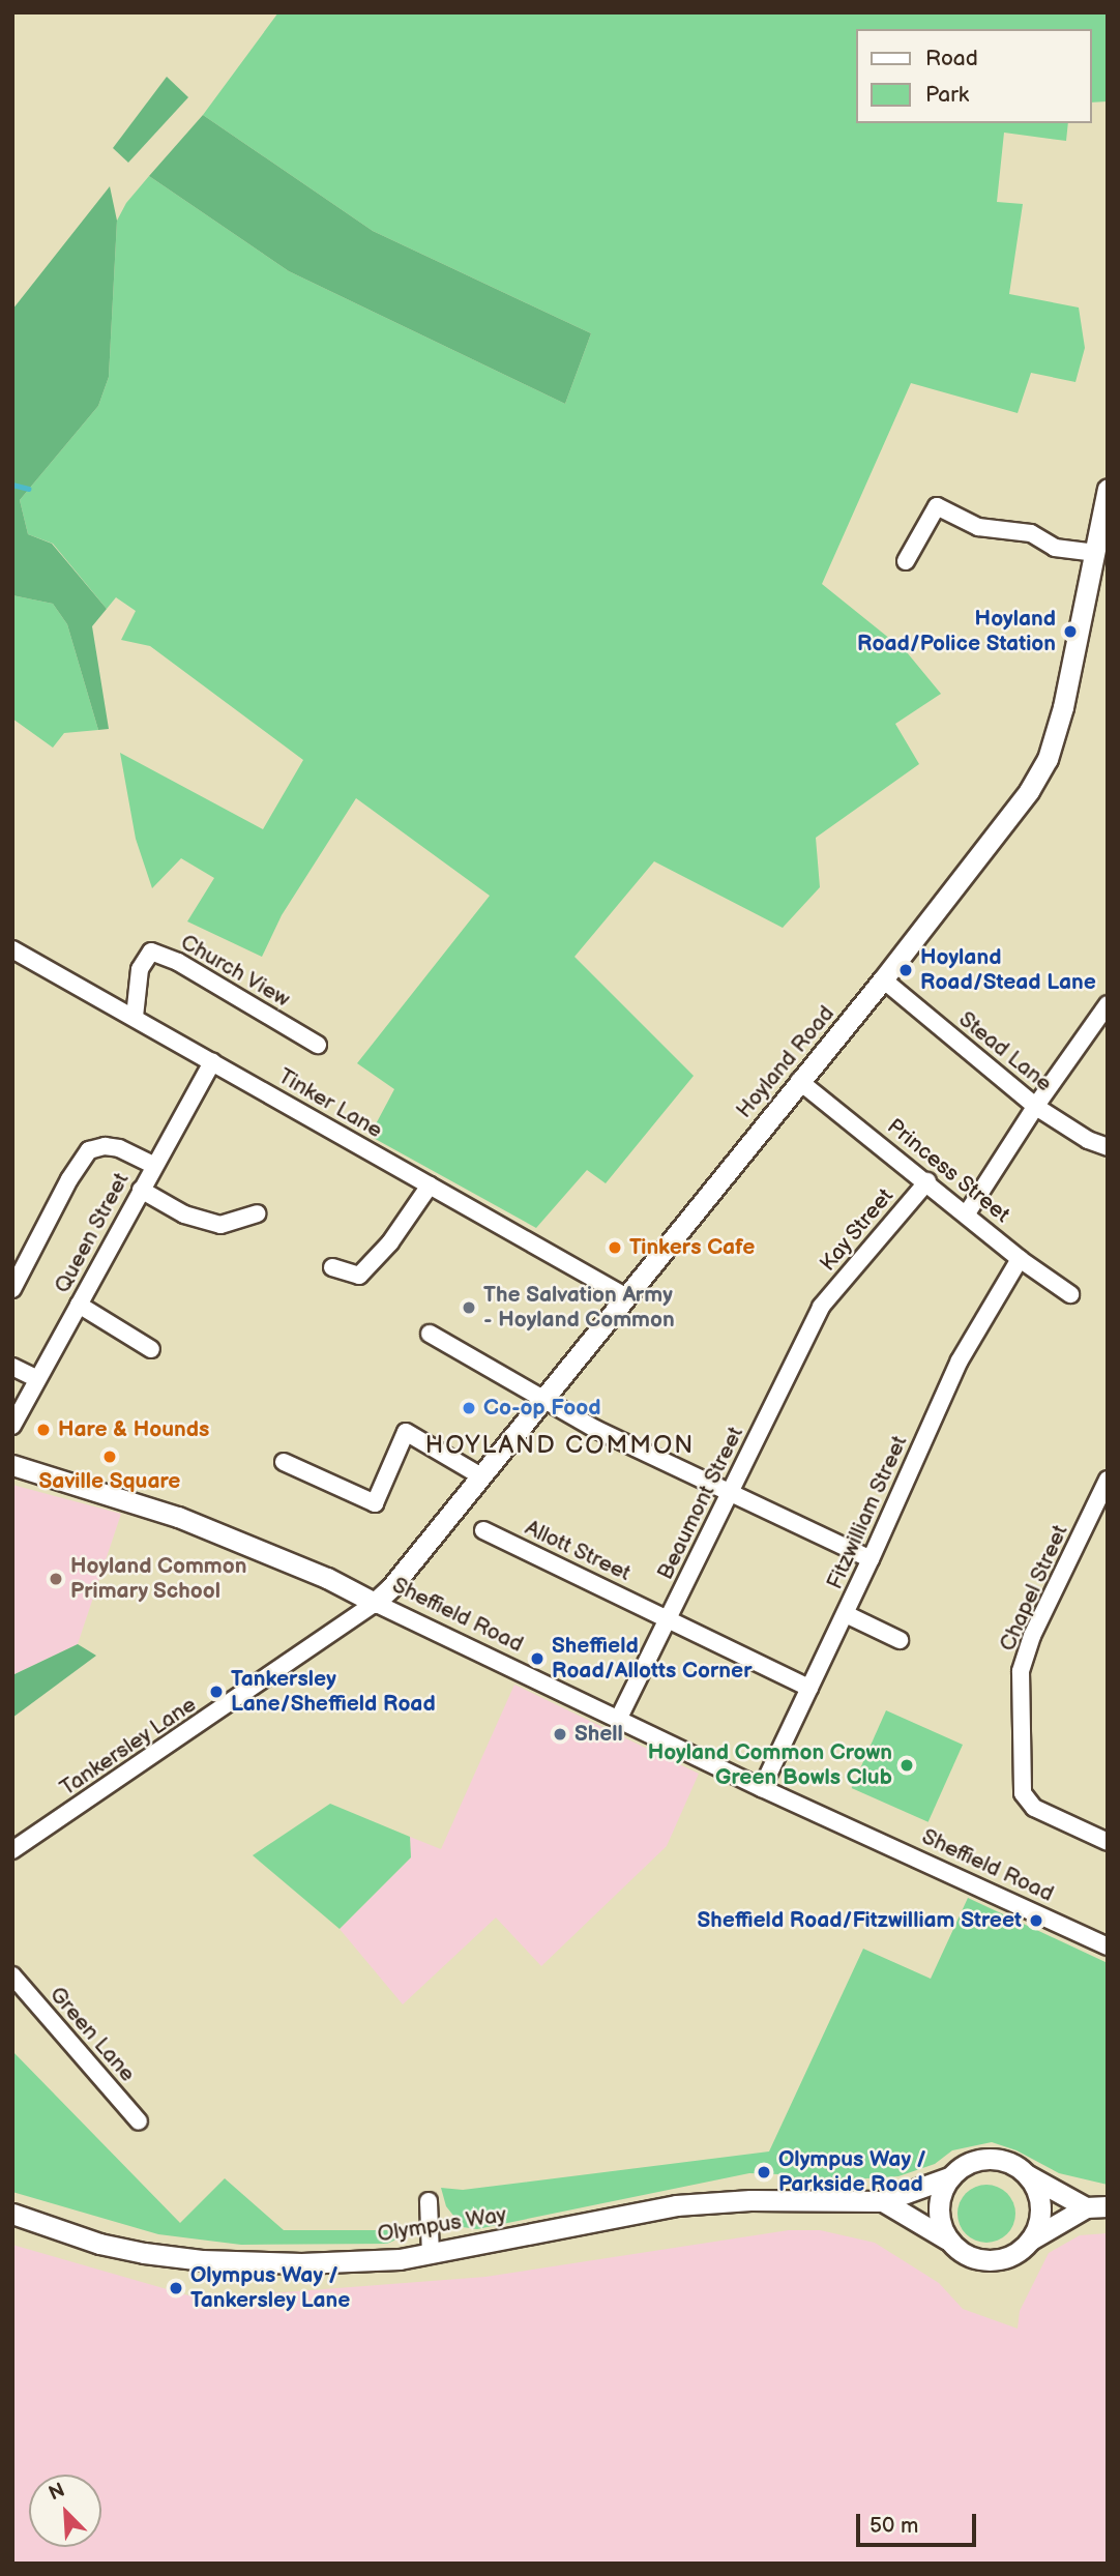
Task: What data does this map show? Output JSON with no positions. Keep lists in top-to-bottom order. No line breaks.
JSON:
{"streets":{"main road":["Hoyland Road","Sheffield Road","Olympus Way"],"street":["Church View","Stead Lane","Tinker Lane","Princess Street","Kay Street","Queen Street","Beaumont Street","Fitzwilliam Street","Allott Street","Chapel Street","Tankersley Lane","Green Lane"]},"crossings":[["Church View","Tinker Lane"],["Stead Lane","Hoyland Road"],["Hoyland Road","Tinker Lane"],["Hoyland Road","Princess Street"],["Hoyland Road","Sheffield Road"],["Hoyland Road","Tankersley Lane"],["Tinker Lane","Queen Street"],["Princess Street","Kay Street"],["Princess Street","Fitzwilliam Street"],["Kay Street","Beaumont Street"],["Beaumont Street","Allott Street"],["Beaumont Street","Sheffield Road"],["Fitzwilliam Street","Allott Street"],["Fitzwilliam Street","Sheffield Road"],["Sheffield Road","Tankersley Lane"]],"districts":["HOYLAND COMMON"],"places":["Hoyland Road/Police Station","Hoyland Road/Stead Lane","Tinkers Cafe","The Salvation Army - Hoyland Common","Co-op Food","Hare & Hounds","Saville Square","Hoyland Common Primary School","Sheffield Road/Allotts Corner","Tankersley Lane/Sheffield Road","Shell","Hoyland Common Crown Green Bowls Club","Sheffield Road/Fitzwilliam Street","Olympus Way / Parkside Road","Olympus Way / Tankersley Lane"],"legend":["Road","Park"],"scale_bar":"50 m","north":"top left"}
